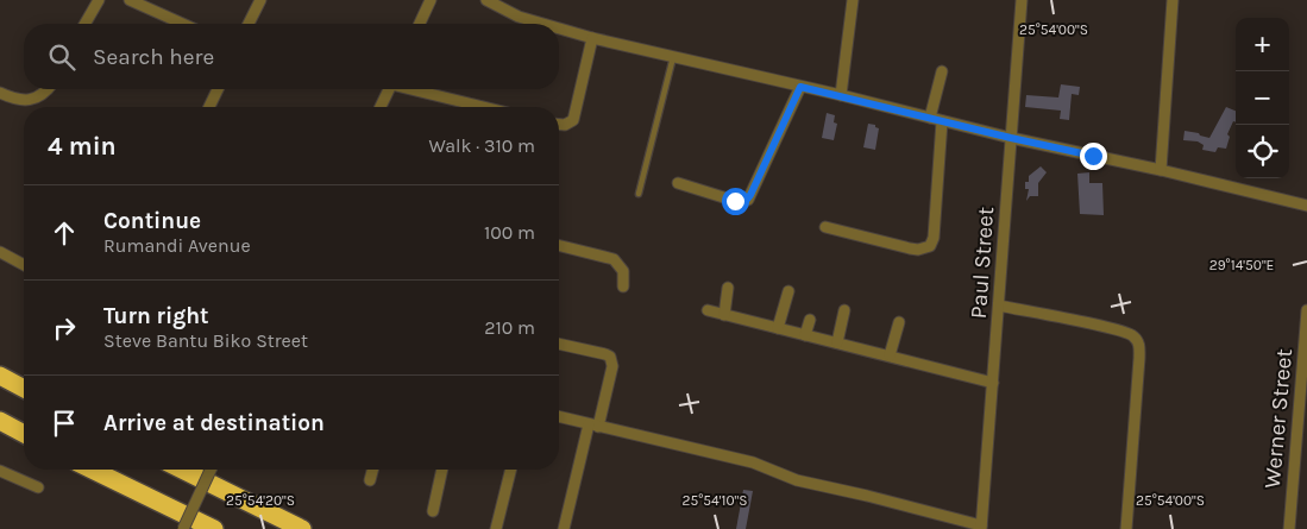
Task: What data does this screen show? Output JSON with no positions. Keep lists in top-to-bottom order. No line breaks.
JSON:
{"streets":{"street":["Paul Street","Werner Street"]},"page":{"map_buttons":["+","−"],"search":"Search here","heading":["4 min","Walk · 310 m"],"list":[["Continue","Rumandi Avenue","100 m"],["Turn right","Steve Bantu Biko Street","210 m"],"Arrive at destination"]},"coordinates":["25°54'00\"S","29°14'50\"E","25°54'20\"S","25°54'10\"S"]}
